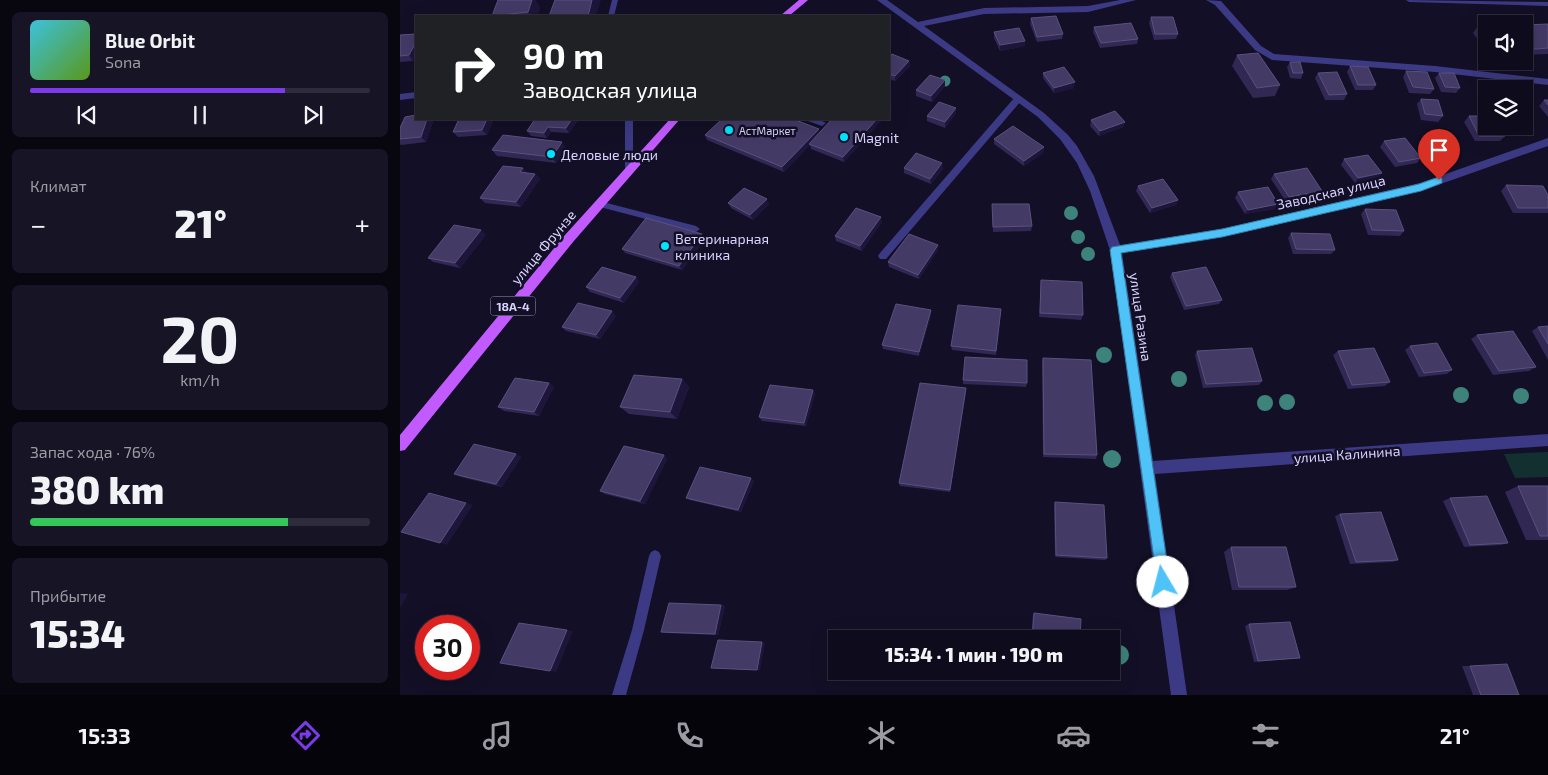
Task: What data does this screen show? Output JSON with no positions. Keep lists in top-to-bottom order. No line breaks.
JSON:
{"streets":{"main road":["улица Фрунзе","18А-4"],"street":["Заводская улица","улица Разина","улица Калинина"]},"crossings":[["Заводская улица","улица Разина"],["улица Разина","улица Калинина"]],"places":["АстМаркет","Magnit","Деловые люди","Ветеринарная клиника"],"page":{"turn":["90 m","Заводская улица"],"song":["Blue Orbit","Sona"],"tile":["Климат",["20","km/h"],["Запас хода · 76%","380 km"],["Прибытие","15:34"]],"heat":["−","21°","+"],"limit":"30","trip":"15:34 · 1 мин · 190 m","tabs":["15:33","21°"]}}
